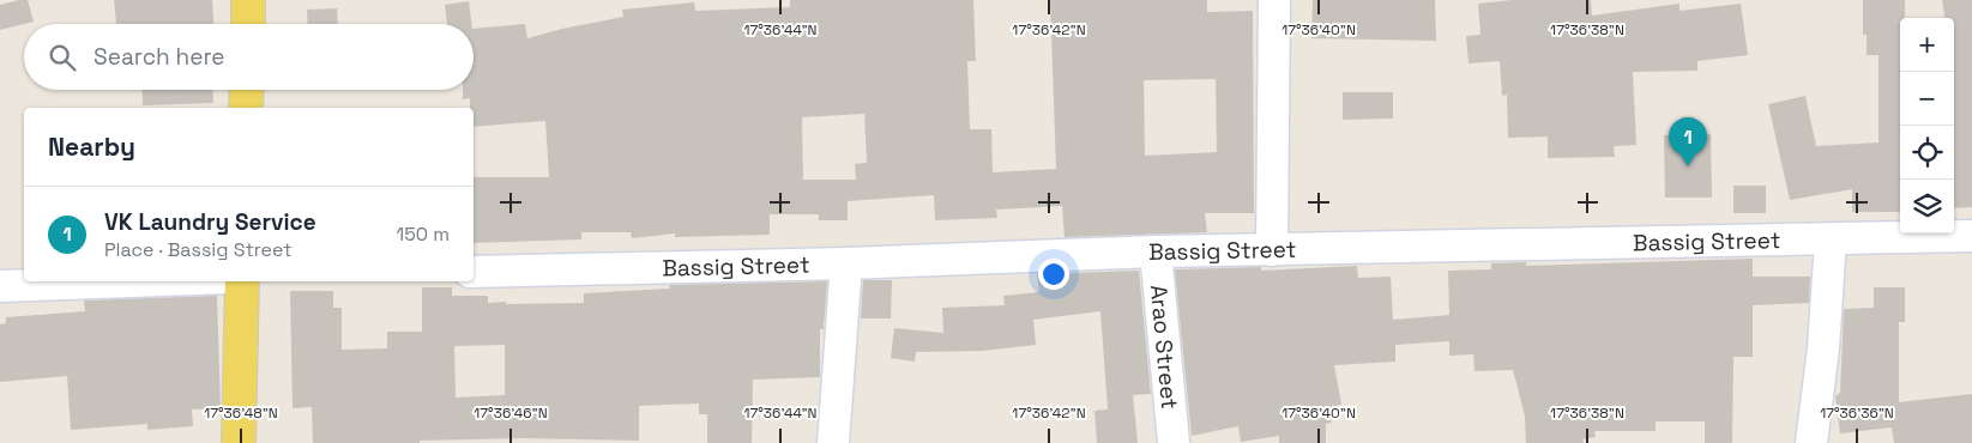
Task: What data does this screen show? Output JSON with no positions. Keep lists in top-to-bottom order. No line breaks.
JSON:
{"streets":{"street":["Bassig Street","Arao Street"]},"crossings":[["Bassig Street","Arao Street"]],"page":{"map_buttons":["+","−"],"search":"Search here","heading":"Nearby","pins":"1","list":[{"mark":"1","name":"VK Laundry Service","note":"Place · Bassig Street","value":"150 m"}]},"coordinates":["17°36'44\"N","17°36'42\"N","17°36'40\"N","17°36'38\"N","17°36'48\"N","17°36'46\"N","17°36'36\"N"]}
